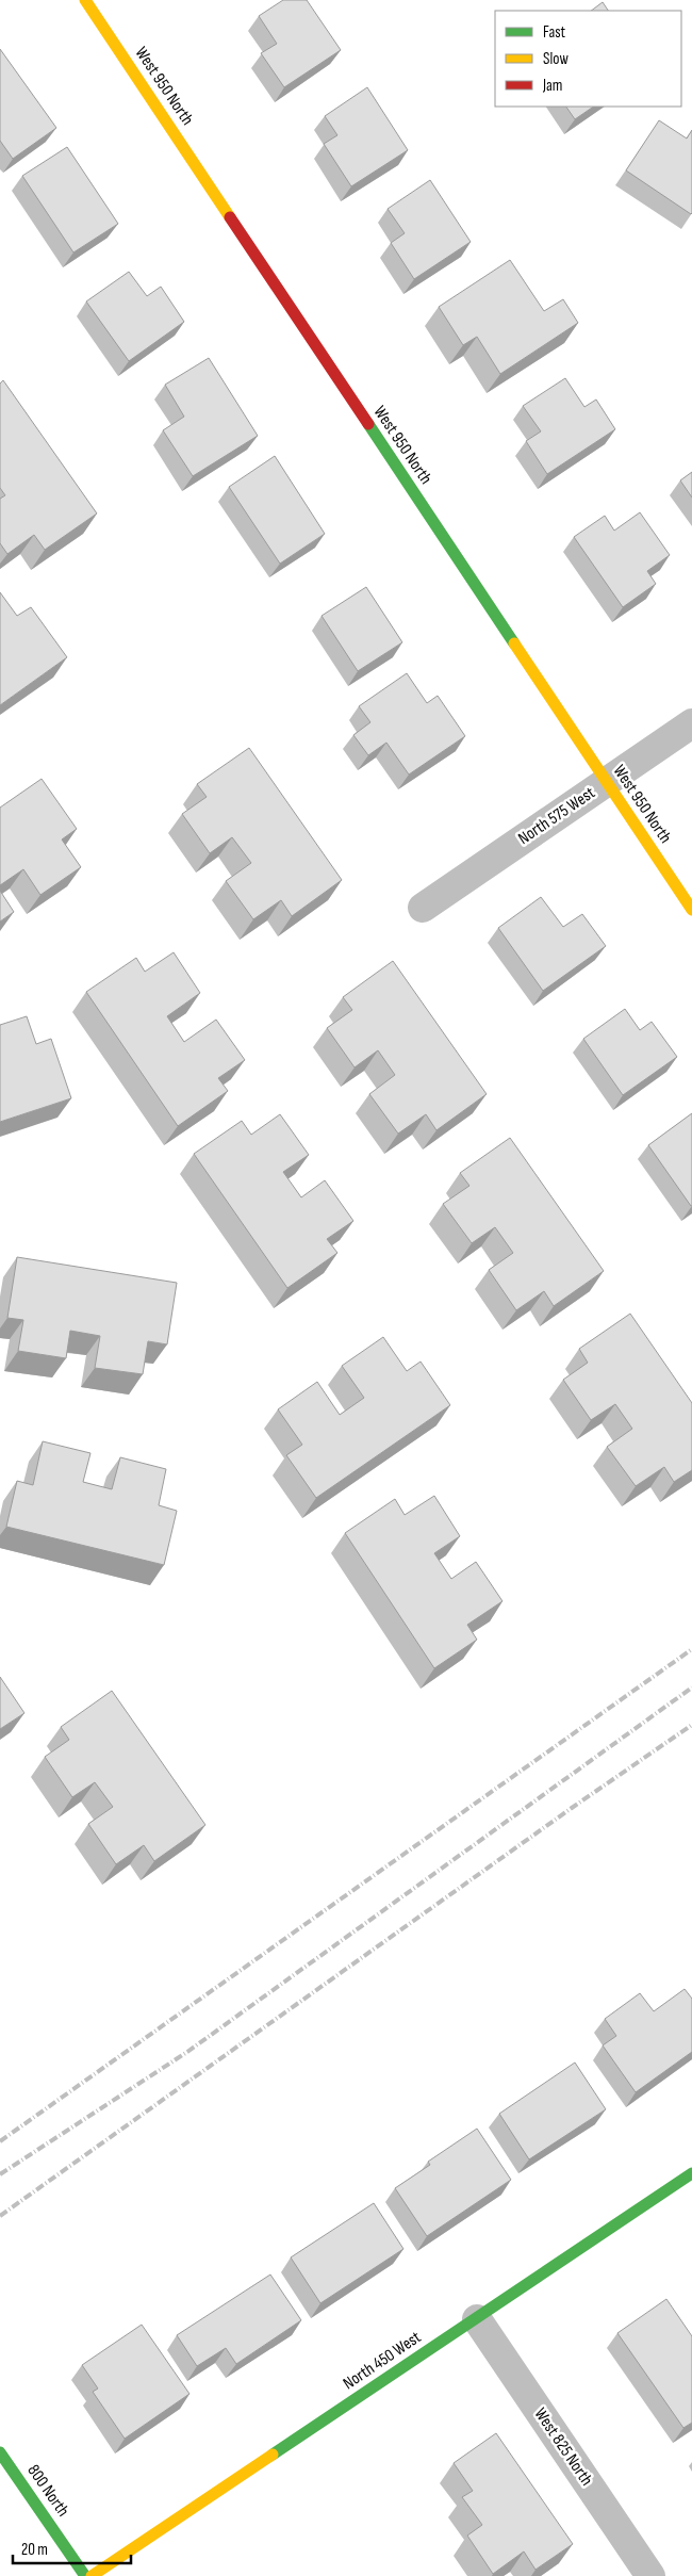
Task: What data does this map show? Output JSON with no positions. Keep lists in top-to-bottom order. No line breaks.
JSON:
{"streets":{"street":["West 950 North","North 575 West","North 450 West","West 825 North","800 North"]},"crossings":[["West 950 North","North 575 West"],["North 450 West","West 825 North"]],"legend":["Fast","Slow","Jam"],"scale_bar":"20 m"}
